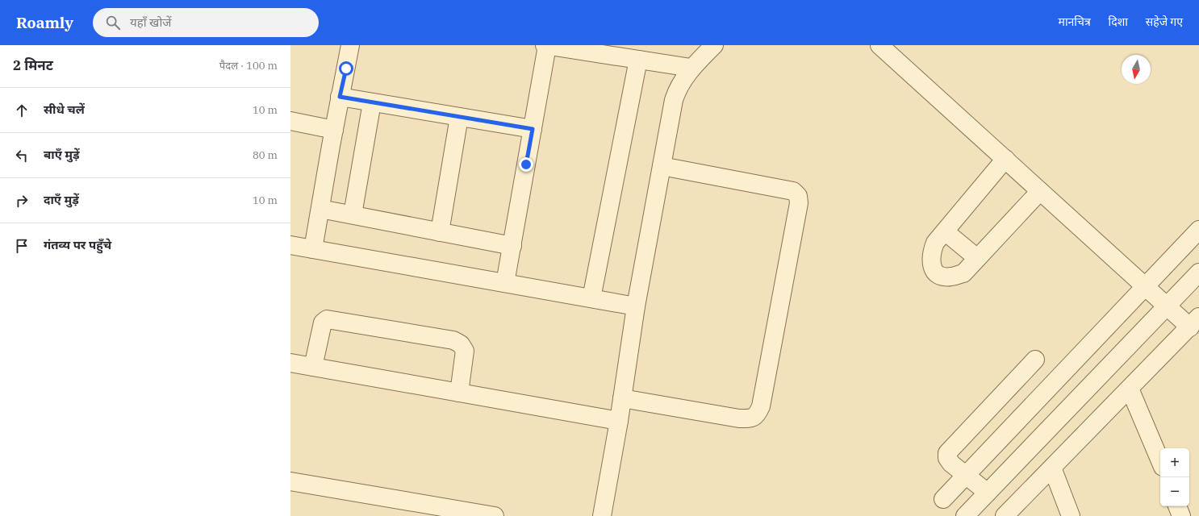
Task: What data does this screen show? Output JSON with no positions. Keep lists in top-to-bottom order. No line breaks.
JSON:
{"north":"bottom","page":{"header":"Roamly","search":"यहाँ खोजें","nav":["मानचित्र","दिशा","सहेजे गए"],"heading":["2 मिनट","पैदल · 100 m"],"list":[["सीधे चलें","10 m"],["बाएँ मुड़ें","80 m"],["दाएँ मुड़ें","10 m"],"गंतव्य पर पहुँचे"],"map_buttons":["+","−"]}}
